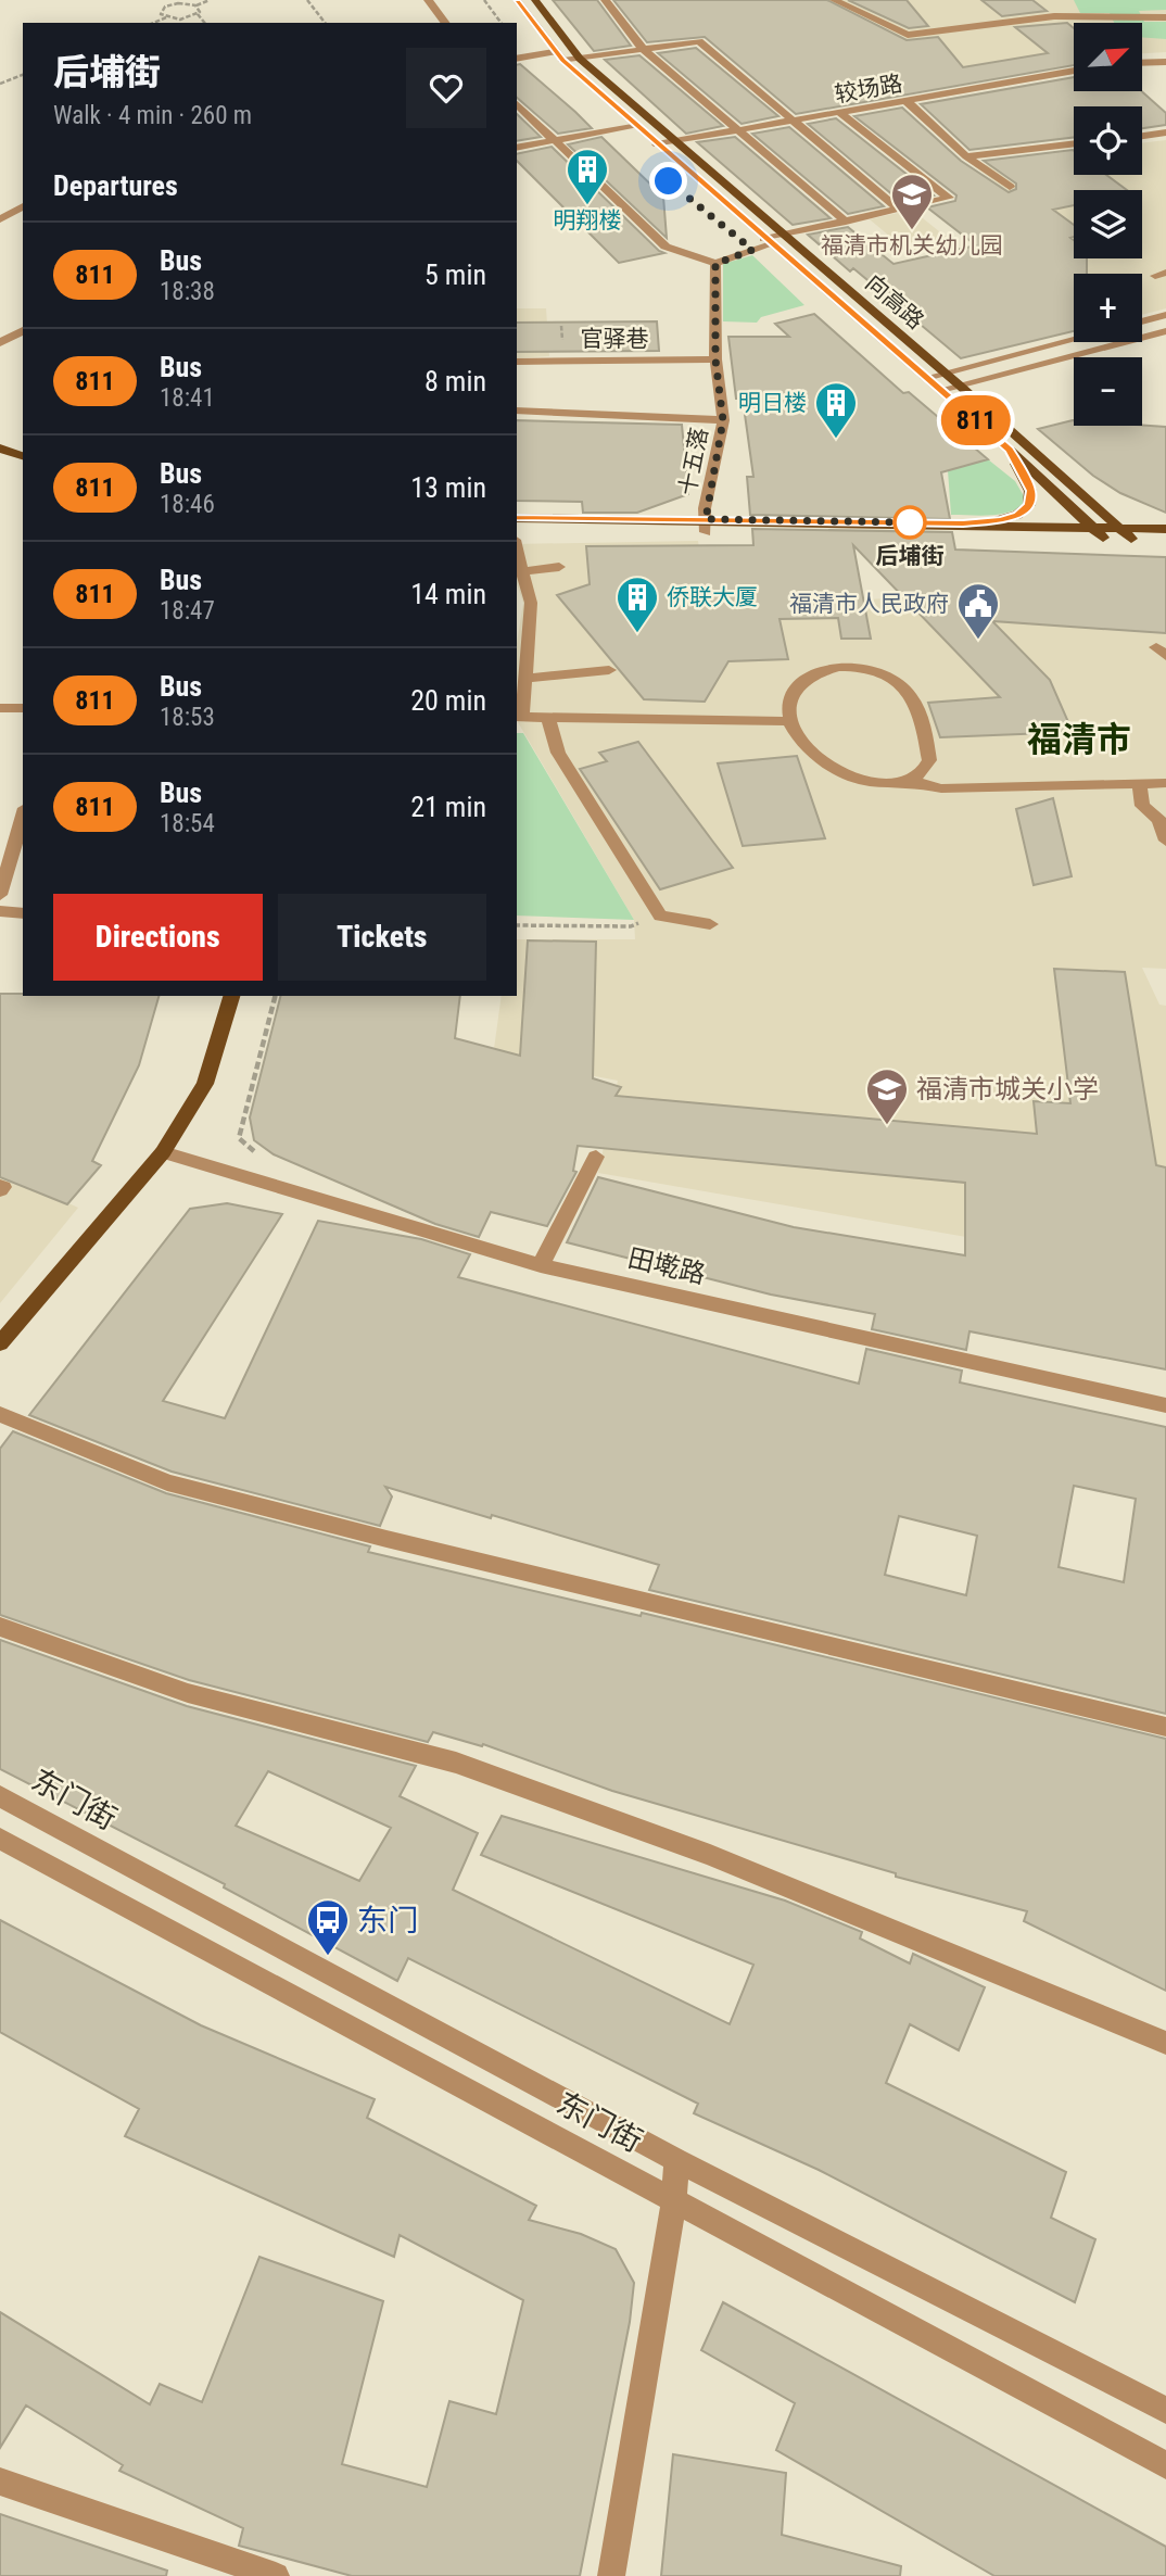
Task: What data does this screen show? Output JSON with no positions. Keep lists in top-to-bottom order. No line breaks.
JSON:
{"streets":{"main road":["向高路"],"street":["较场路","官驿巷","十五落","田墘路","东门街"]},"crossings":[["较场路","向高路"],["官驿巷","十五落"]],"districts":["福清市"],"places":{"building":["明翔楼","明日楼","侨联大厦"],"school or university":["福清市机关幼儿园","福清市城关小学"],"other":["后埔街"],"public building":["福清市人民政府"],"bus stop":["东门"]},"lines":["bus line 811"],"north":"top right","page":{"on_map":"811","map_buttons":["+","−"],"heading":[["后埔街","Walk · 4 min · 260 m"],"Departures"],"list":[{"mark":"811","name":"Bus","note":"18:38","value":"5 min"},{"mark":"811","name":"Bus","note":"18:41","value":"8 min"},{"mark":"811","name":"Bus","note":"18:46","value":"13 min"},{"mark":"811","name":"Bus","note":"18:47","value":"14 min"},{"mark":"811","name":"Bus","note":"18:53","value":"20 min"},{"mark":"811","name":"Bus","note":"18:54","value":"21 min"}],"buttons":["Directions","Tickets"]}}
